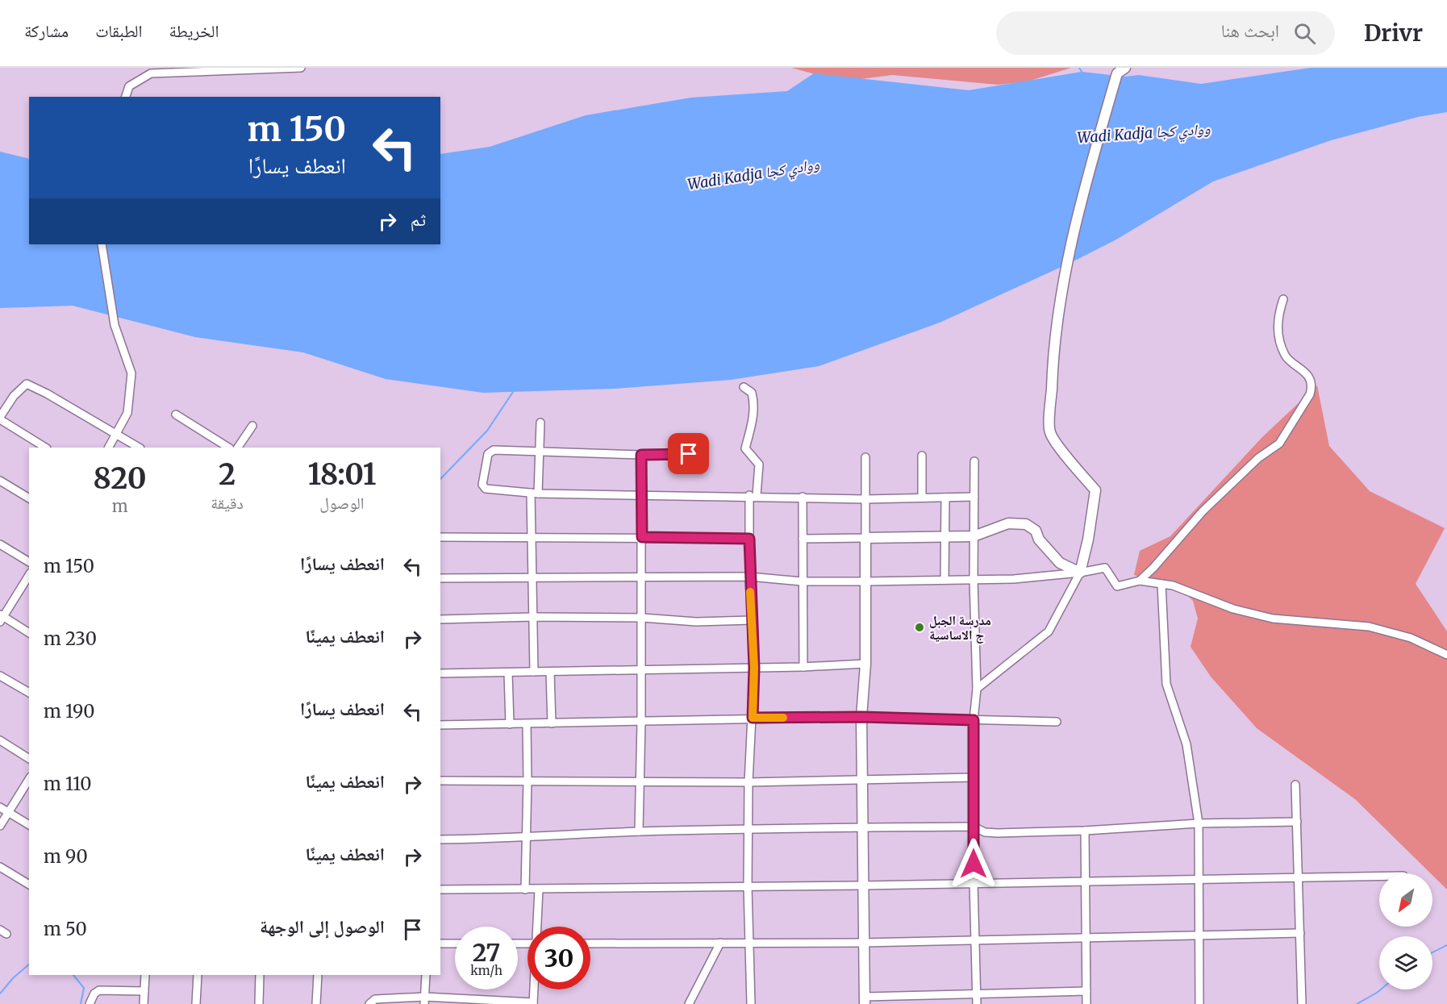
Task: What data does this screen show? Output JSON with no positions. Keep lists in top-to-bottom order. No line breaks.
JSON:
{"water":["Wadi Kadja ووادي كجا"],"places":["مدرسة الجبل ج الاساسية"],"north":"bottom left","page":{"header":"Drivr","search":"ابحث هنا","nav":["الخريطة","الطبقات","مشاركة"],"turn":["150 m","انعطف يسارًا"],"then":"ثم","eta":["18:01","الوصول","2","دقيقة","820","m"],"list":[{"name":"انعطف يسارًا","value":"150 m"},{"name":"انعطف يمينًا","value":"230 m"},{"name":"انعطف يسارًا","value":"190 m"},{"name":"انعطف يمينًا","value":"110 m"},{"name":"انعطف يمينًا","value":"90 m"},{"name":"الوصول إلى الوجهة","value":"50 m"}],"speed":"27 km/h","limit":"30"}}
